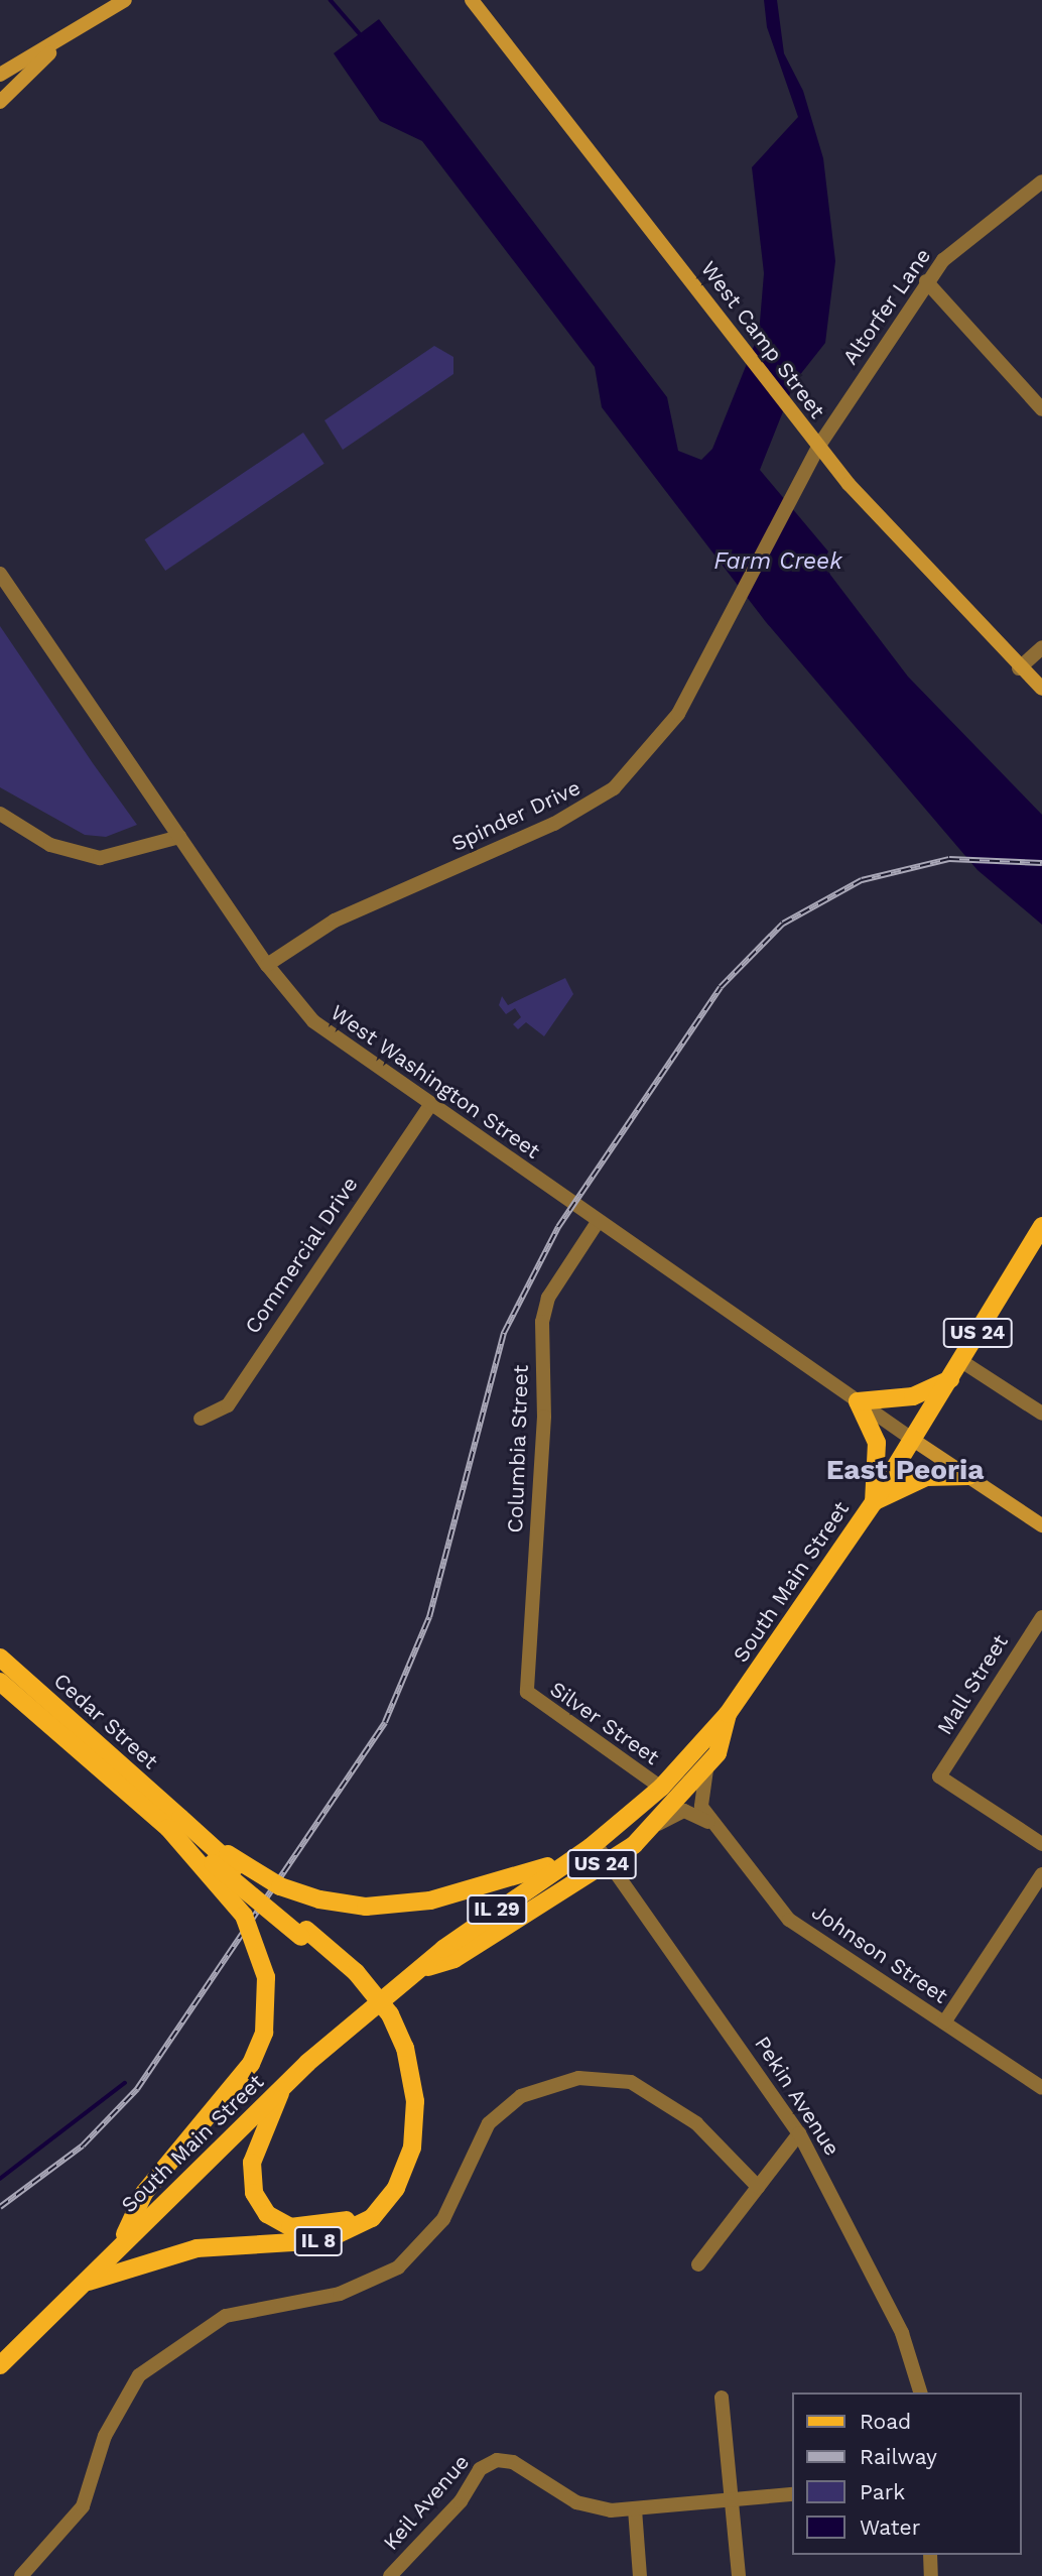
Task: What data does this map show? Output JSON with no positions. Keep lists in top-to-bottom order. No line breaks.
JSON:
{"streets":{"main road":["West Camp Street","US 24","South Main Street","Cedar Street","IL 29","IL 8"],"street":["Altorfer Lane","Spinder Drive","West Washington Street","Commercial Drive","Columbia Street","Mall Street","Silver Street","Johnson Street","Pekin Avenue","Keil Avenue"]},"crossings":[["Altorfer Lane","West Camp Street"],["Altorfer Lane","Spinder Drive"],["West Camp Street","Spinder Drive"],["Spinder Drive","West Washington Street"],["West Washington Street","Commercial Drive"],["West Washington Street","US 24"],["West Washington Street","Columbia Street"],["West Washington Street","South Main Street"],["US 24","South Main Street"],["Columbia Street","Silver Street"],["South Main Street","Silver Street"],["South Main Street","Johnson Street"],["South Main Street","Pekin Avenue"],["South Main Street","IL 8"],["Cedar Street","IL 8"]],"districts":["East Peoria"],"water":["Farm Creek"],"legend":["Road","Railway","Park","Water"]}
